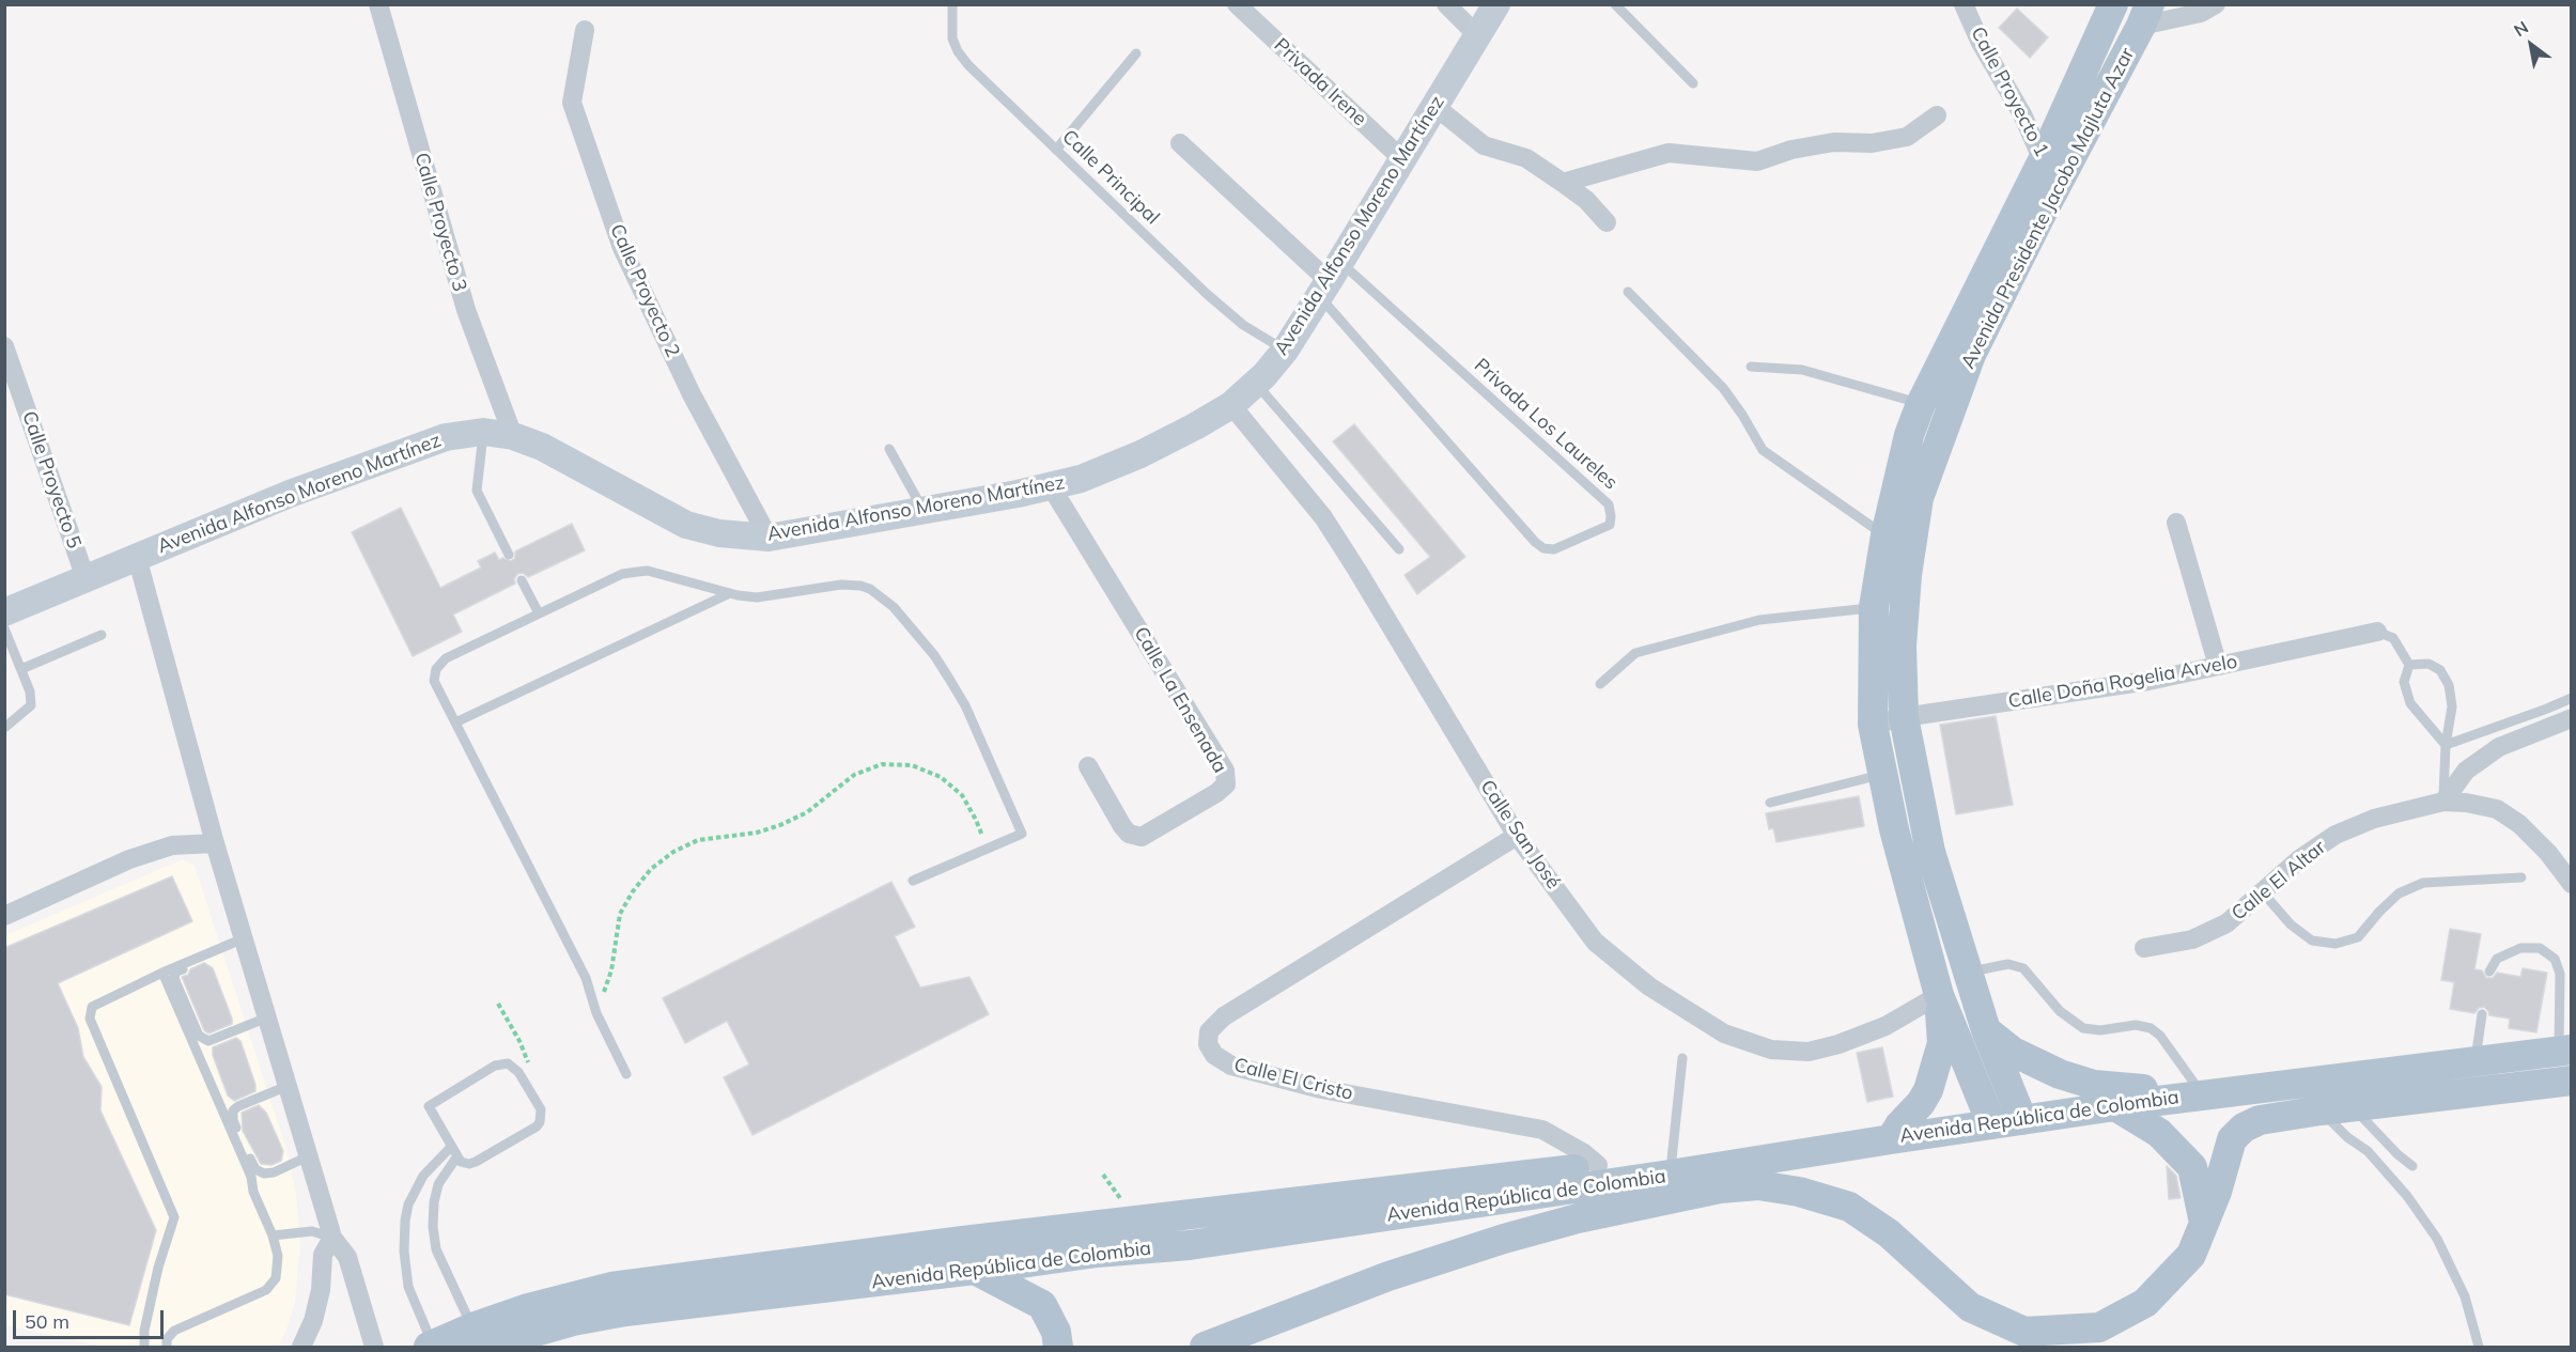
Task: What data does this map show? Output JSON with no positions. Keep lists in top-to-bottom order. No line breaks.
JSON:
{"streets":{"main road":["Avenida Presidente Jacobo Majluta Azar","Avenida Alfonso Moreno Martínez","Avenida República de Colombia"],"street":["Privada Irene","Calle Proyecto 1","Calle Proyecto 3","Calle Proyecto 2","Calle Proyecto 5","Calle Doña Rogelia Arvelo","Calle La Ensenada","Calle San José","Calle El Altar","Calle El Cristo"],"lane":["Calle Principal","Privada Los Laureles"]},"crossings":[["Privada Irene","Avenida Alfonso Moreno Martínez"],["Calle Proyecto 1","Avenida Presidente Jacobo Majluta Azar"],["Calle Principal","Avenida Alfonso Moreno Martínez"],["Avenida Presidente Jacobo Majluta Azar","Calle Doña Rogelia Arvelo"],["Avenida Presidente Jacobo Majluta Azar","Calle San José"],["Avenida Presidente Jacobo Majluta Azar","Avenida República de Colombia"],["Calle Proyecto 3","Avenida Alfonso Moreno Martínez"],["Avenida Alfonso Moreno Martínez","Calle Proyecto 2"],["Avenida Alfonso Moreno Martínez","Privada Los Laureles"],["Avenida Alfonso Moreno Martínez","Calle Proyecto 5"],["Avenida Alfonso Moreno Martínez","Calle La Ensenada"],["Avenida Alfonso Moreno Martínez","Calle San José"],["Calle San José","Calle El Cristo"]],"scale_bar":"50 m","north":"top left"}
